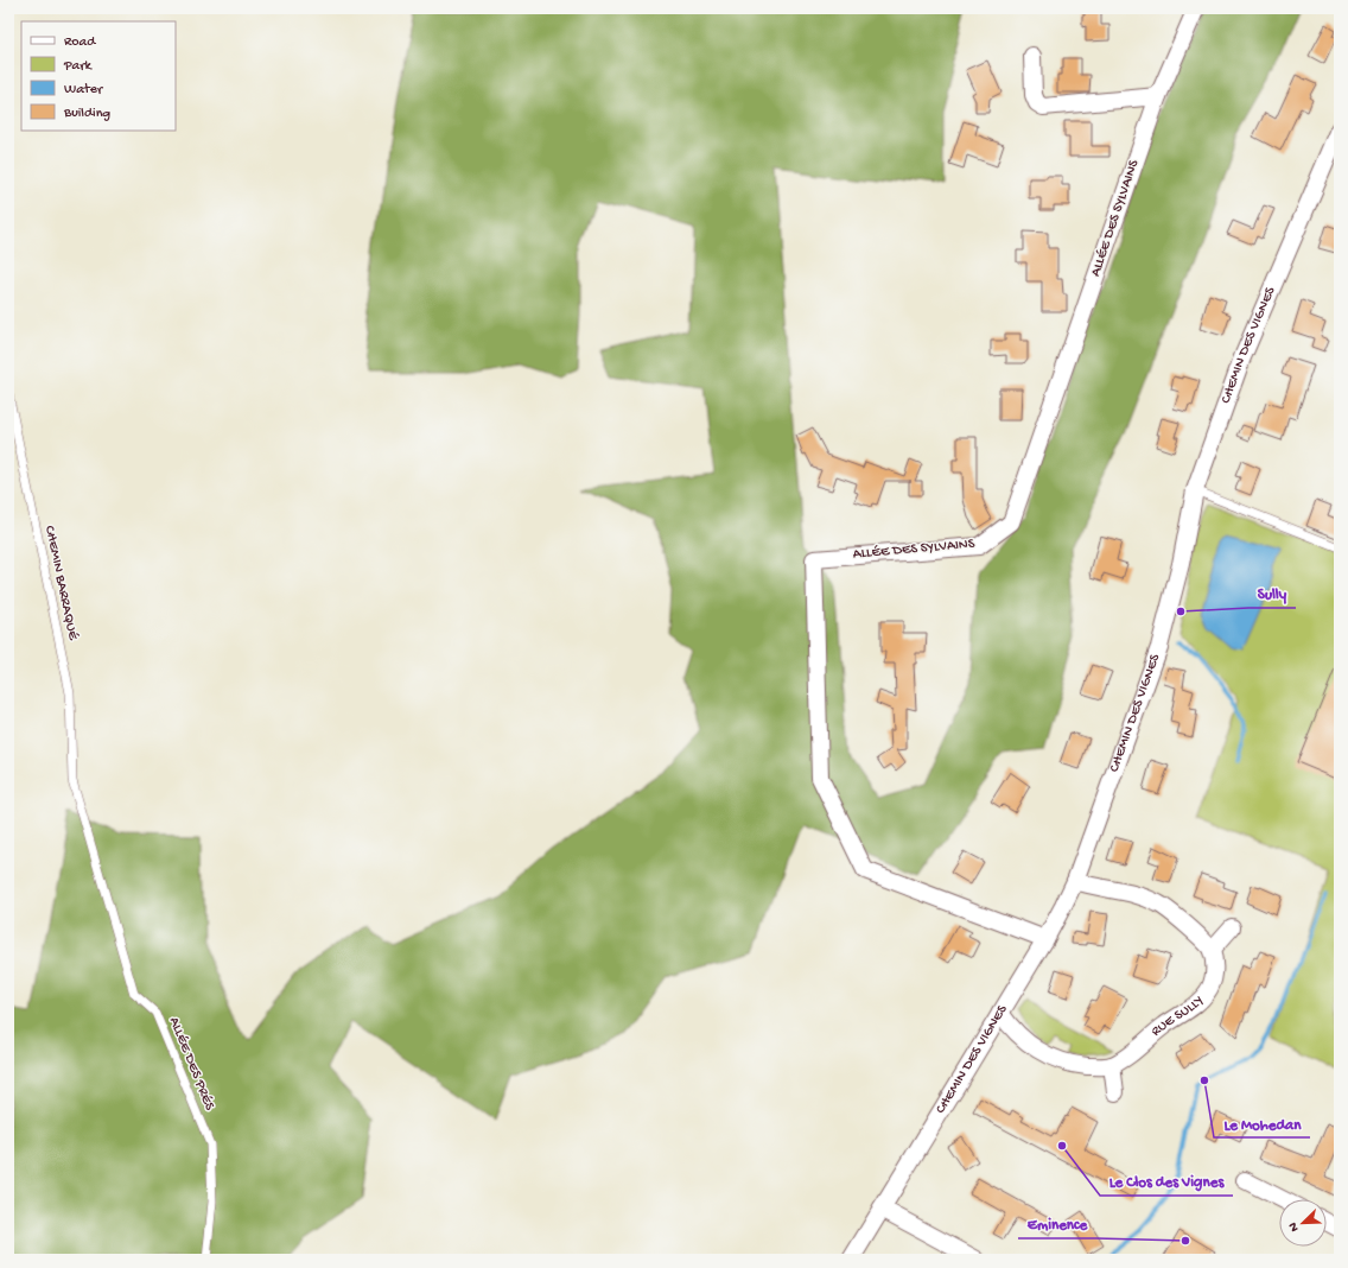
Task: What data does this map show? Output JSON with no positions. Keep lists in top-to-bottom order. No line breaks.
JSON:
{"streets":{"street":["ALLÉE DES SYLVAINS","CHEMIN DES VIGNES","RUE SULLY"],"lane":["CHEMIN BARRAQUÉ","ALLÉE DES PRÉS"]},"crossings":[["ALLÉE DES SYLVAINS","CHEMIN DES VIGNES"],["CHEMIN BARRAQUÉ","ALLÉE DES PRÉS"]],"places":["Sully","Le Mohedan","Le Clos des Vignes","Eminence"],"legend":["Road","Park","Water","Building"],"north":"bottom left"}
